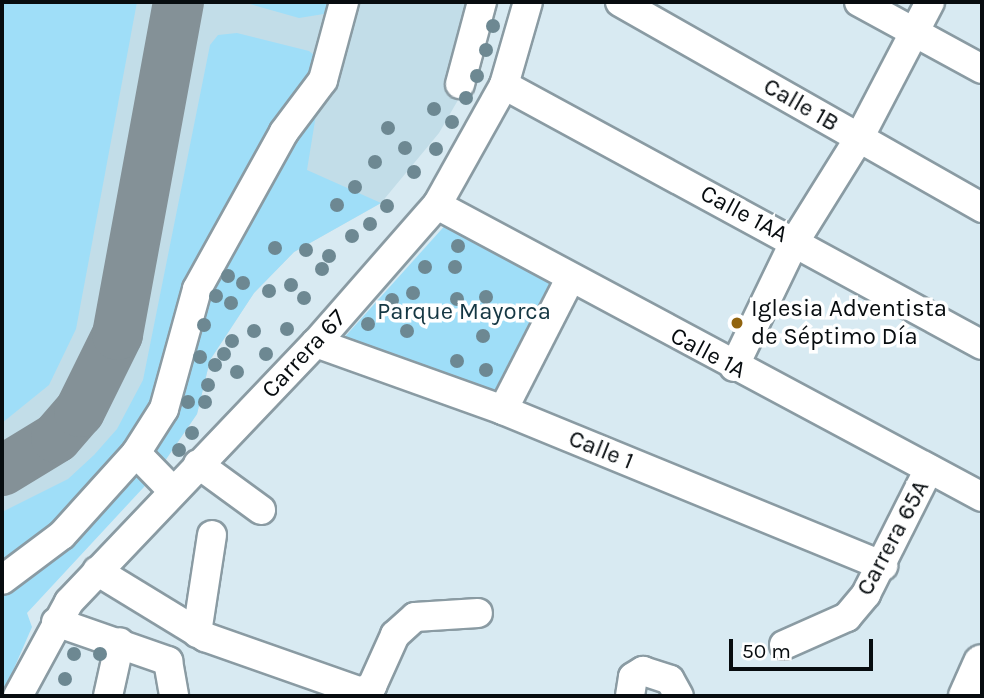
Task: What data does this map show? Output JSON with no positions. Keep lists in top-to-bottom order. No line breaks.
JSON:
{"streets":{"street":["Calle 1B","Calle 1AA","Calle 1A","Carrera 67","Calle 1","Carrera 65A"]},"crossings":[["Calle 1AA","Carrera 67"],["Calle 1A","Carrera 67"],["Calle 1A","Carrera 65A"],["Carrera 67","Calle 1"],["Calle 1","Carrera 65A"]],"parks":["Parque Mayorca"],"places":["Iglesia Adventista de Séptimo Día"],"scale_bar":"50 m"}
